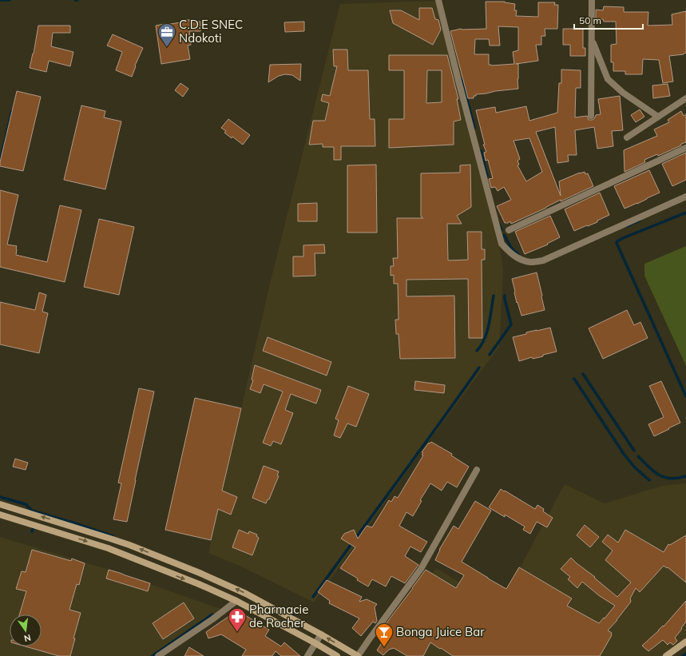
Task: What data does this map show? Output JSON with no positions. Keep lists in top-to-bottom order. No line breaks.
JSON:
{"places":{"office":["C.D.E SNEC Ndokoti"],"pharmacy":["Pharmacie de Rocher"],"bar":["Bonga Juice Bar"]},"scale_bar":"50 m","north":"bottom"}
